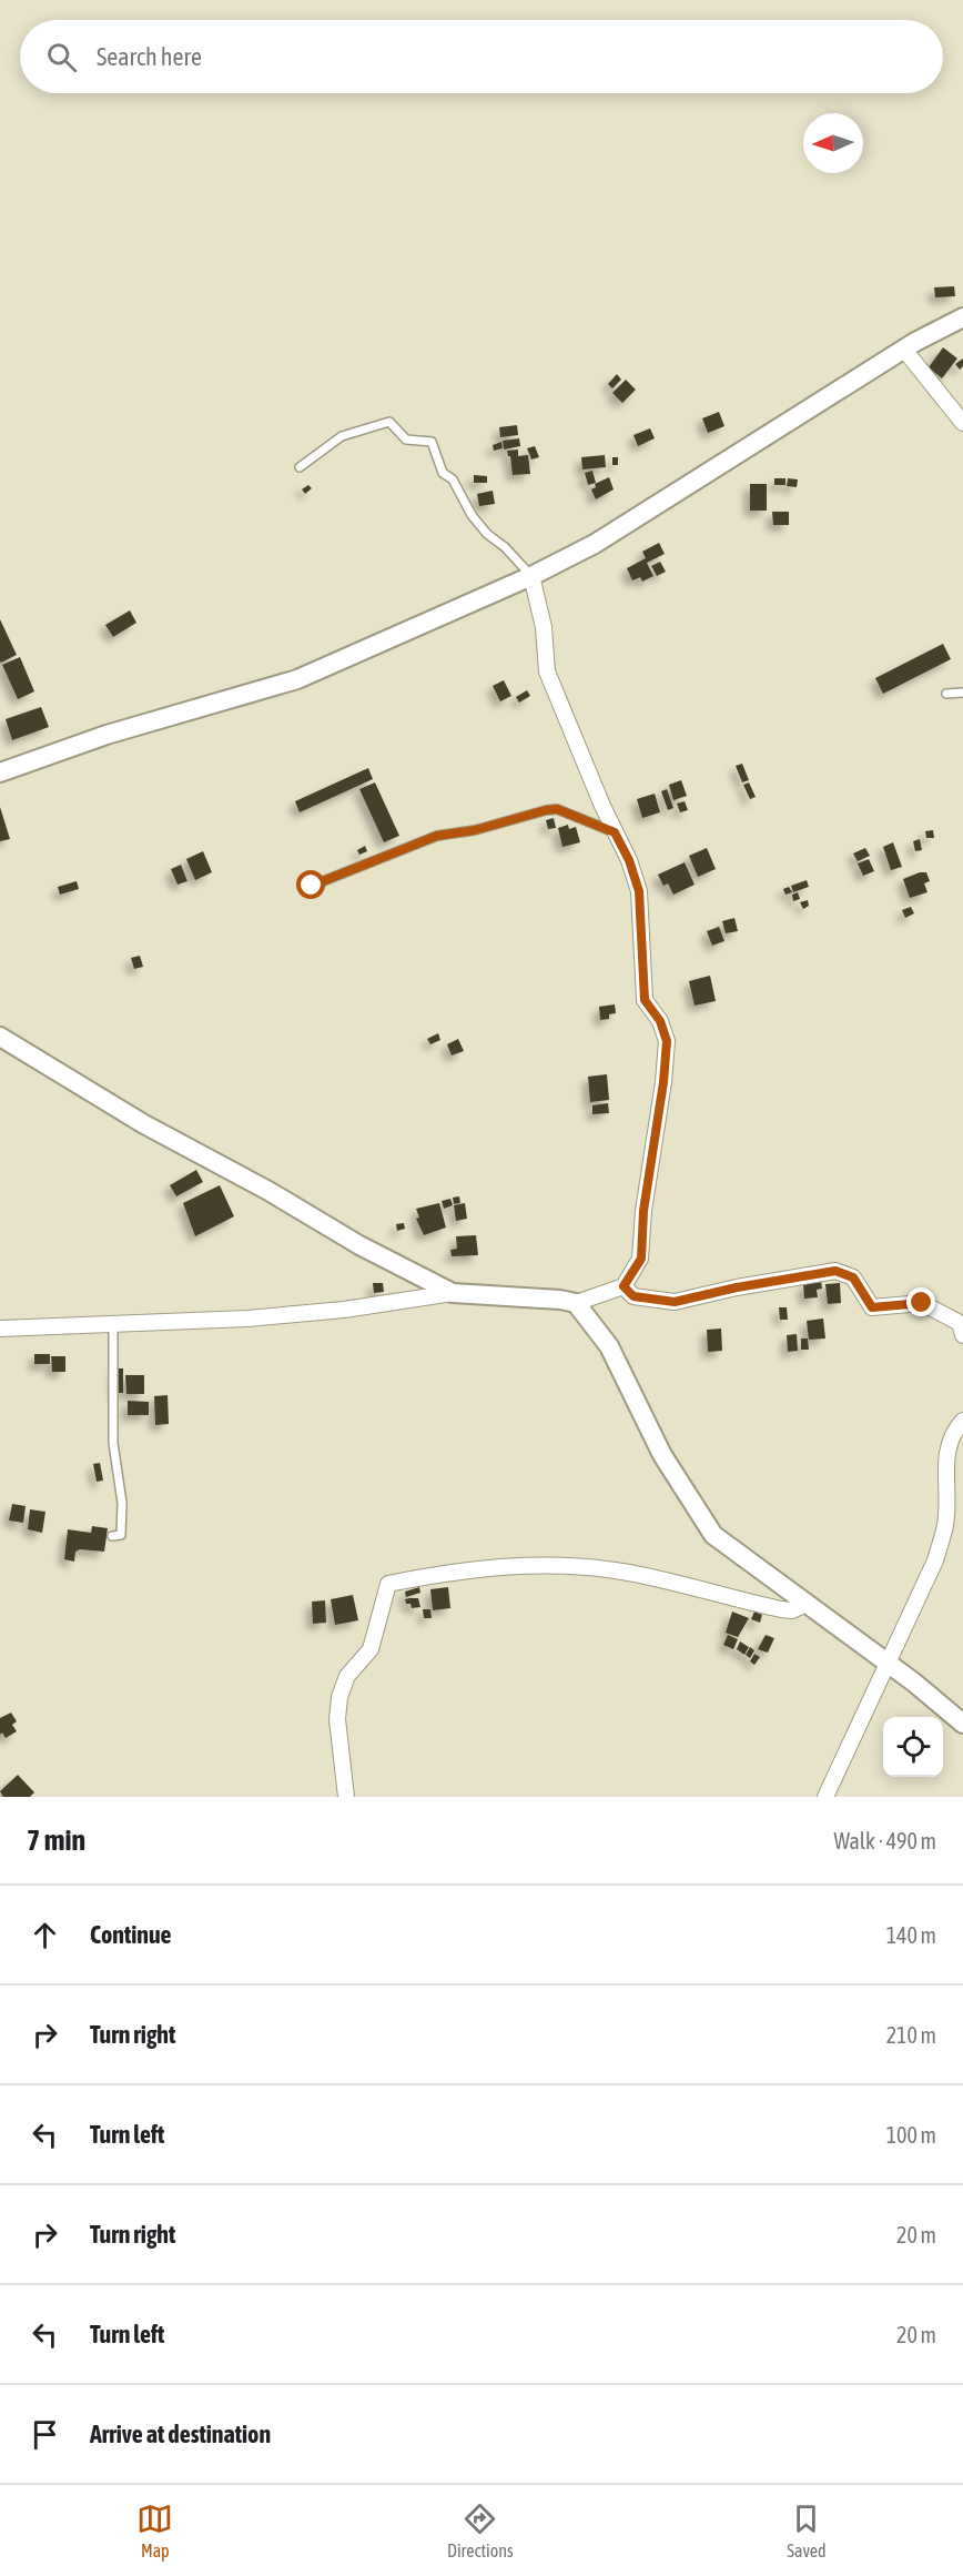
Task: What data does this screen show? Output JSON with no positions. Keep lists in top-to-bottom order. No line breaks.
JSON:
{"north":"left","page":{"search":"Search here","heading":["7 min","Walk · 490 m"],"list":[["Continue","140 m"],["Turn right","210 m"],["Turn left","100 m"],["Turn right","20 m"],["Turn left","20 m"],"Arrive at destination"],"nav":["Map","Directions","Saved"]}}
